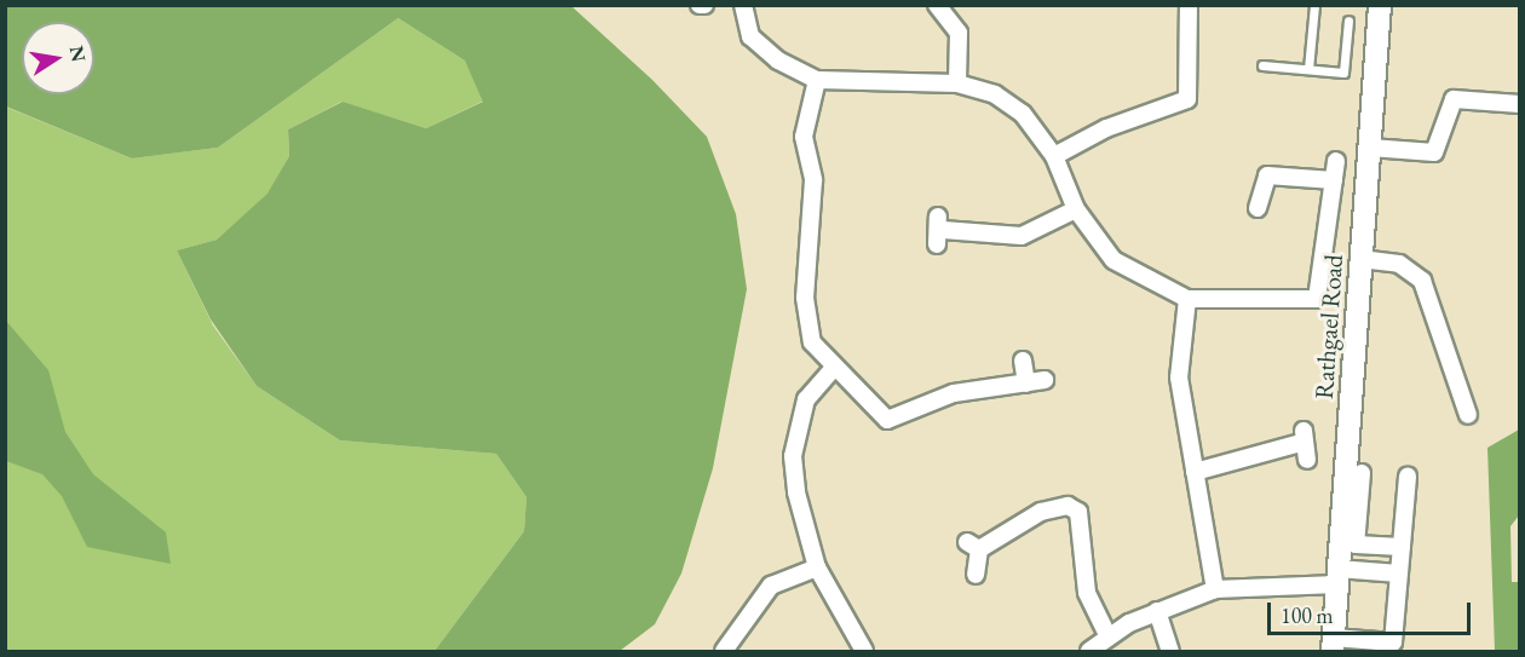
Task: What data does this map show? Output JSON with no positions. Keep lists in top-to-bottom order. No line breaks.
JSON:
{"streets":{"street":["Rathgael Road"]},"scale_bar":"100 m","north":"right"}
